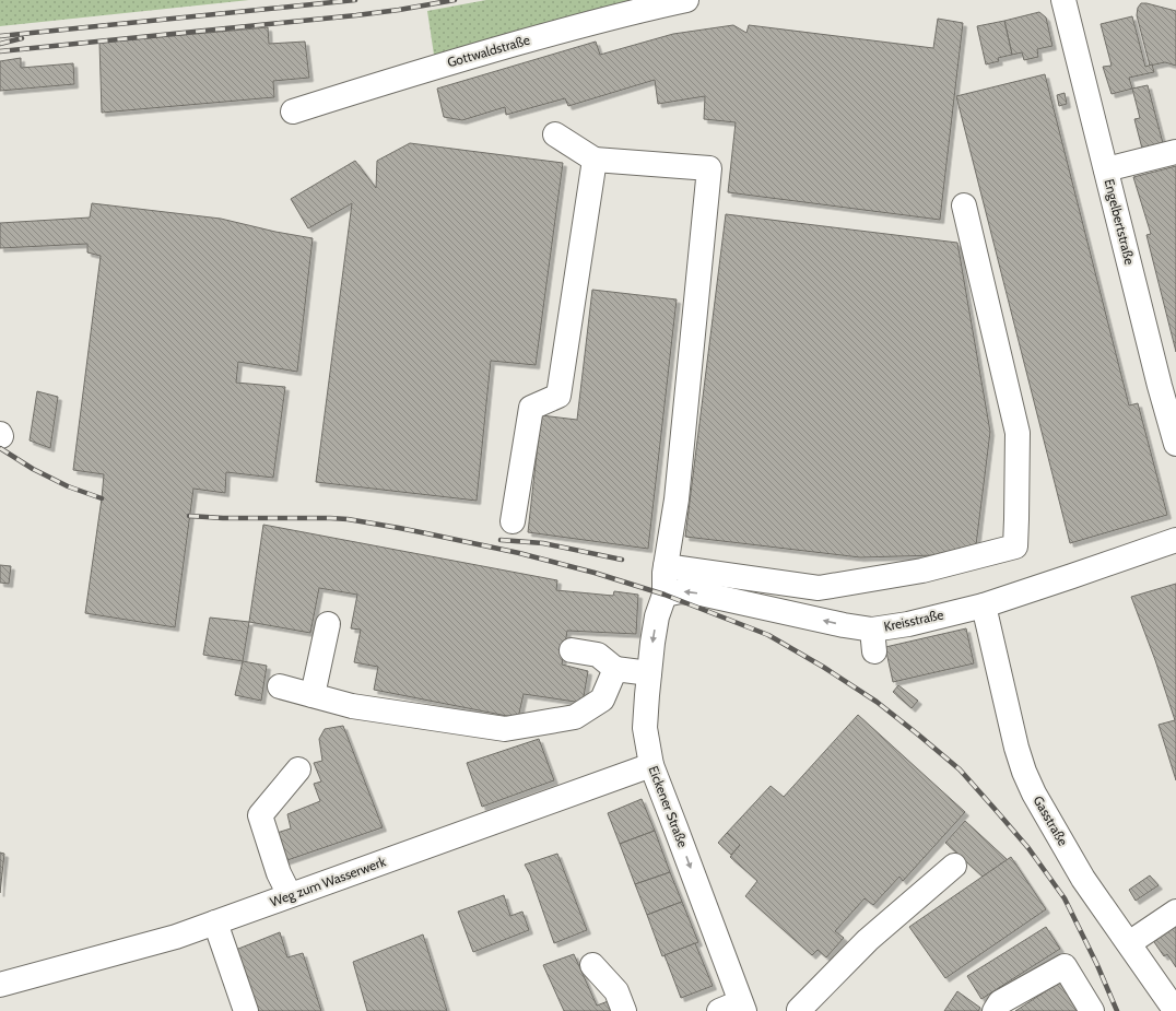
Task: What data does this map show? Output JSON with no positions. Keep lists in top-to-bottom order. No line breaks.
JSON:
{"streets":{"street":["Gottwaldstraße","Engelbertstraße","Kreisstraße","Eickener Straße","Gasstraße","Weg zum Wasserwerk"]},"crossings":[["Kreisstraße","Eickener Straße"],["Kreisstraße","Gasstraße"],["Eickener Straße","Weg zum Wasserwerk"]],"one_way":["Eickener Straße"]}
